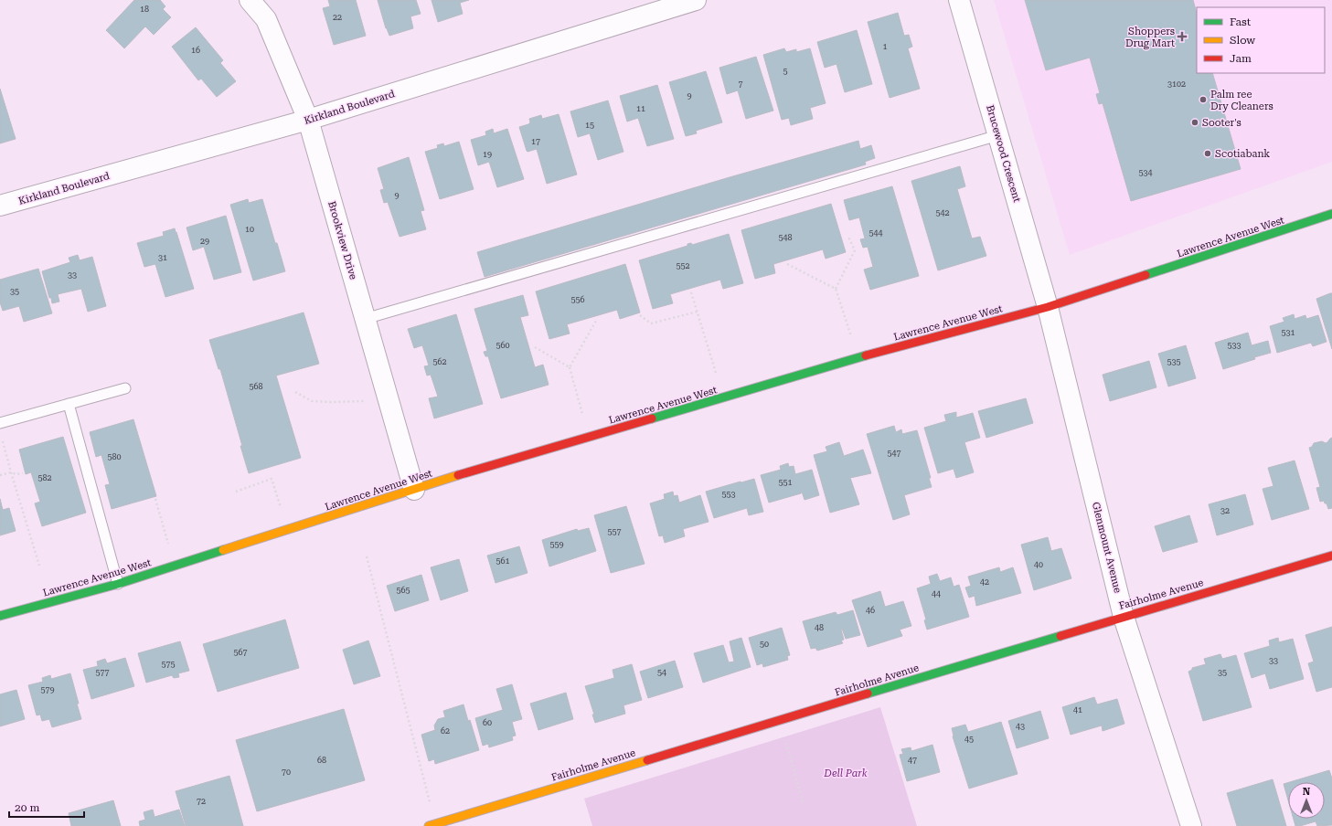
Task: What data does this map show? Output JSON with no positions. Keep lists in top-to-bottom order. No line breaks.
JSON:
{"streets":{"main road":["Lawrence Avenue West","Fairholme Avenue"],"street":["Kirkland Boulevard","Brucewood Crescent","Brookview Drive","Glenmount Avenue"]},"crossings":[["Kirkland Boulevard","Brookview Drive"],["Brucewood Crescent","Lawrence Avenue West"],["Brucewood Crescent","Glenmount Avenue"],["Lawrence Avenue West","Brookview Drive"],["Lawrence Avenue West","Glenmount Avenue"],["Glenmount Avenue","Fairholme Avenue"]],"parks":["Dell Park"],"places":{"health":["Shoppers Drug Mart"],"other":["Palm ree Dry Cleaners","Sooter's","Scotiabank"]},"house_numbers":["18","22","1","16","5","7","3102","9","11","15","17","19","534","9","542","10","544","548","29","31","552","33","35","556","531","560","533","562","535","568","547","580","582","551","553","32","557","559","561","40","42","565","44","46","48","50","567","33","575","577","54","35","579","41","60","43","62","45","68","47","70","72"],"legend":["Fast","Slow","Jam"],"scale_bar":"20 m","north":"top"}
